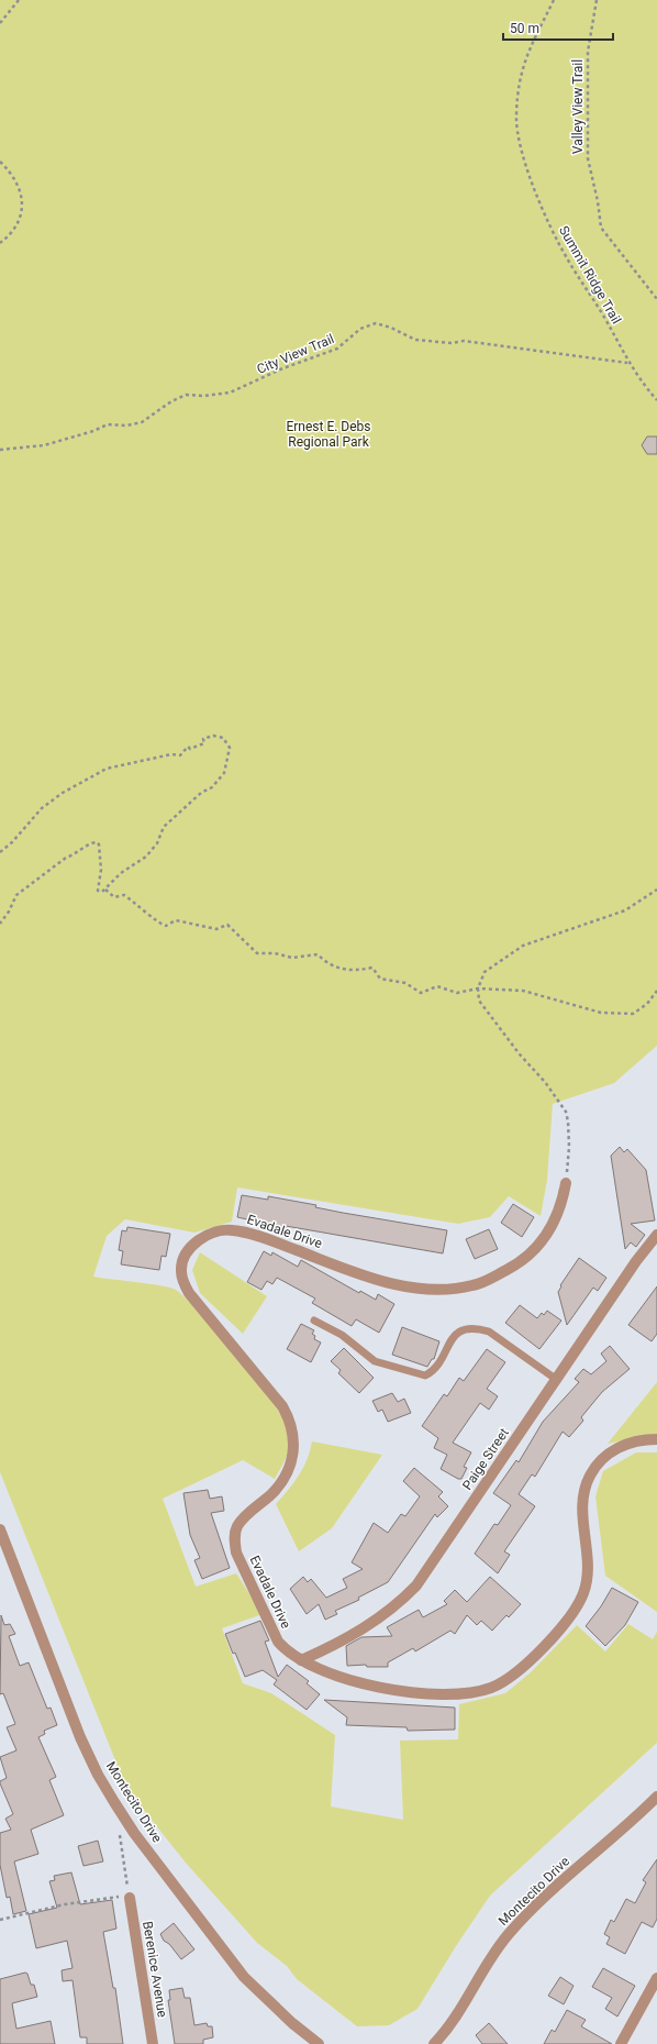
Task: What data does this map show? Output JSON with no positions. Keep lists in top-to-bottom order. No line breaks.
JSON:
{"streets":{"street":["Evadale Drive","Paige Street","Montecito Drive","Berenice Avenue"],"path":["Valley View Trail","Summit Ridge Trail","City View Trail"]},"crossings":[["Summit Ridge Trail","City View Trail"],["Evadale Drive","Paige Street"]],"parks":["Ernest E. Debs Regional Park"],"scale_bar":"50 m"}
